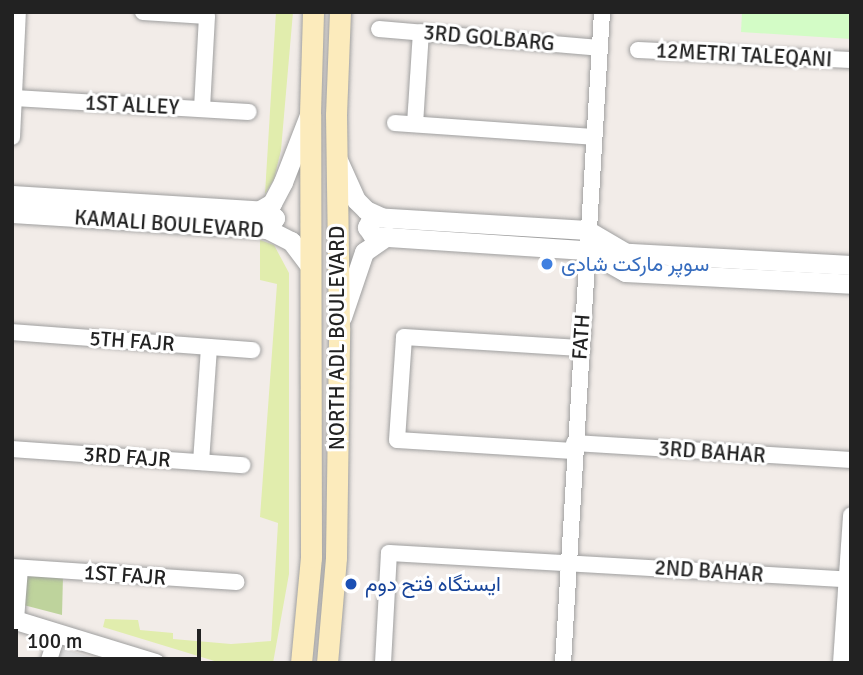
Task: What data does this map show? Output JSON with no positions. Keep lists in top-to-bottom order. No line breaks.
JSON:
{"streets":{"main road":["NORTH ADL BOULEVARD"],"street":["3RD GOLBARG","12METRI TALEQANI","1ST ALLEY","KAMALI BOULEVARD","FATH","5TH FAJR","3RD BAHAR","3RD FAJR","2ND BAHAR","1ST FAJR"]},"crossings":[["3RD GOLBARG","FATH"],["KAMALI BOULEVARD","NORTH ADL BOULEVARD"],["FATH","3RD BAHAR"],["FATH","2ND BAHAR"]],"places":["سوپر مارکت شادی","ایستگاه فتح دوم"],"scale_bar":"100 m"}
